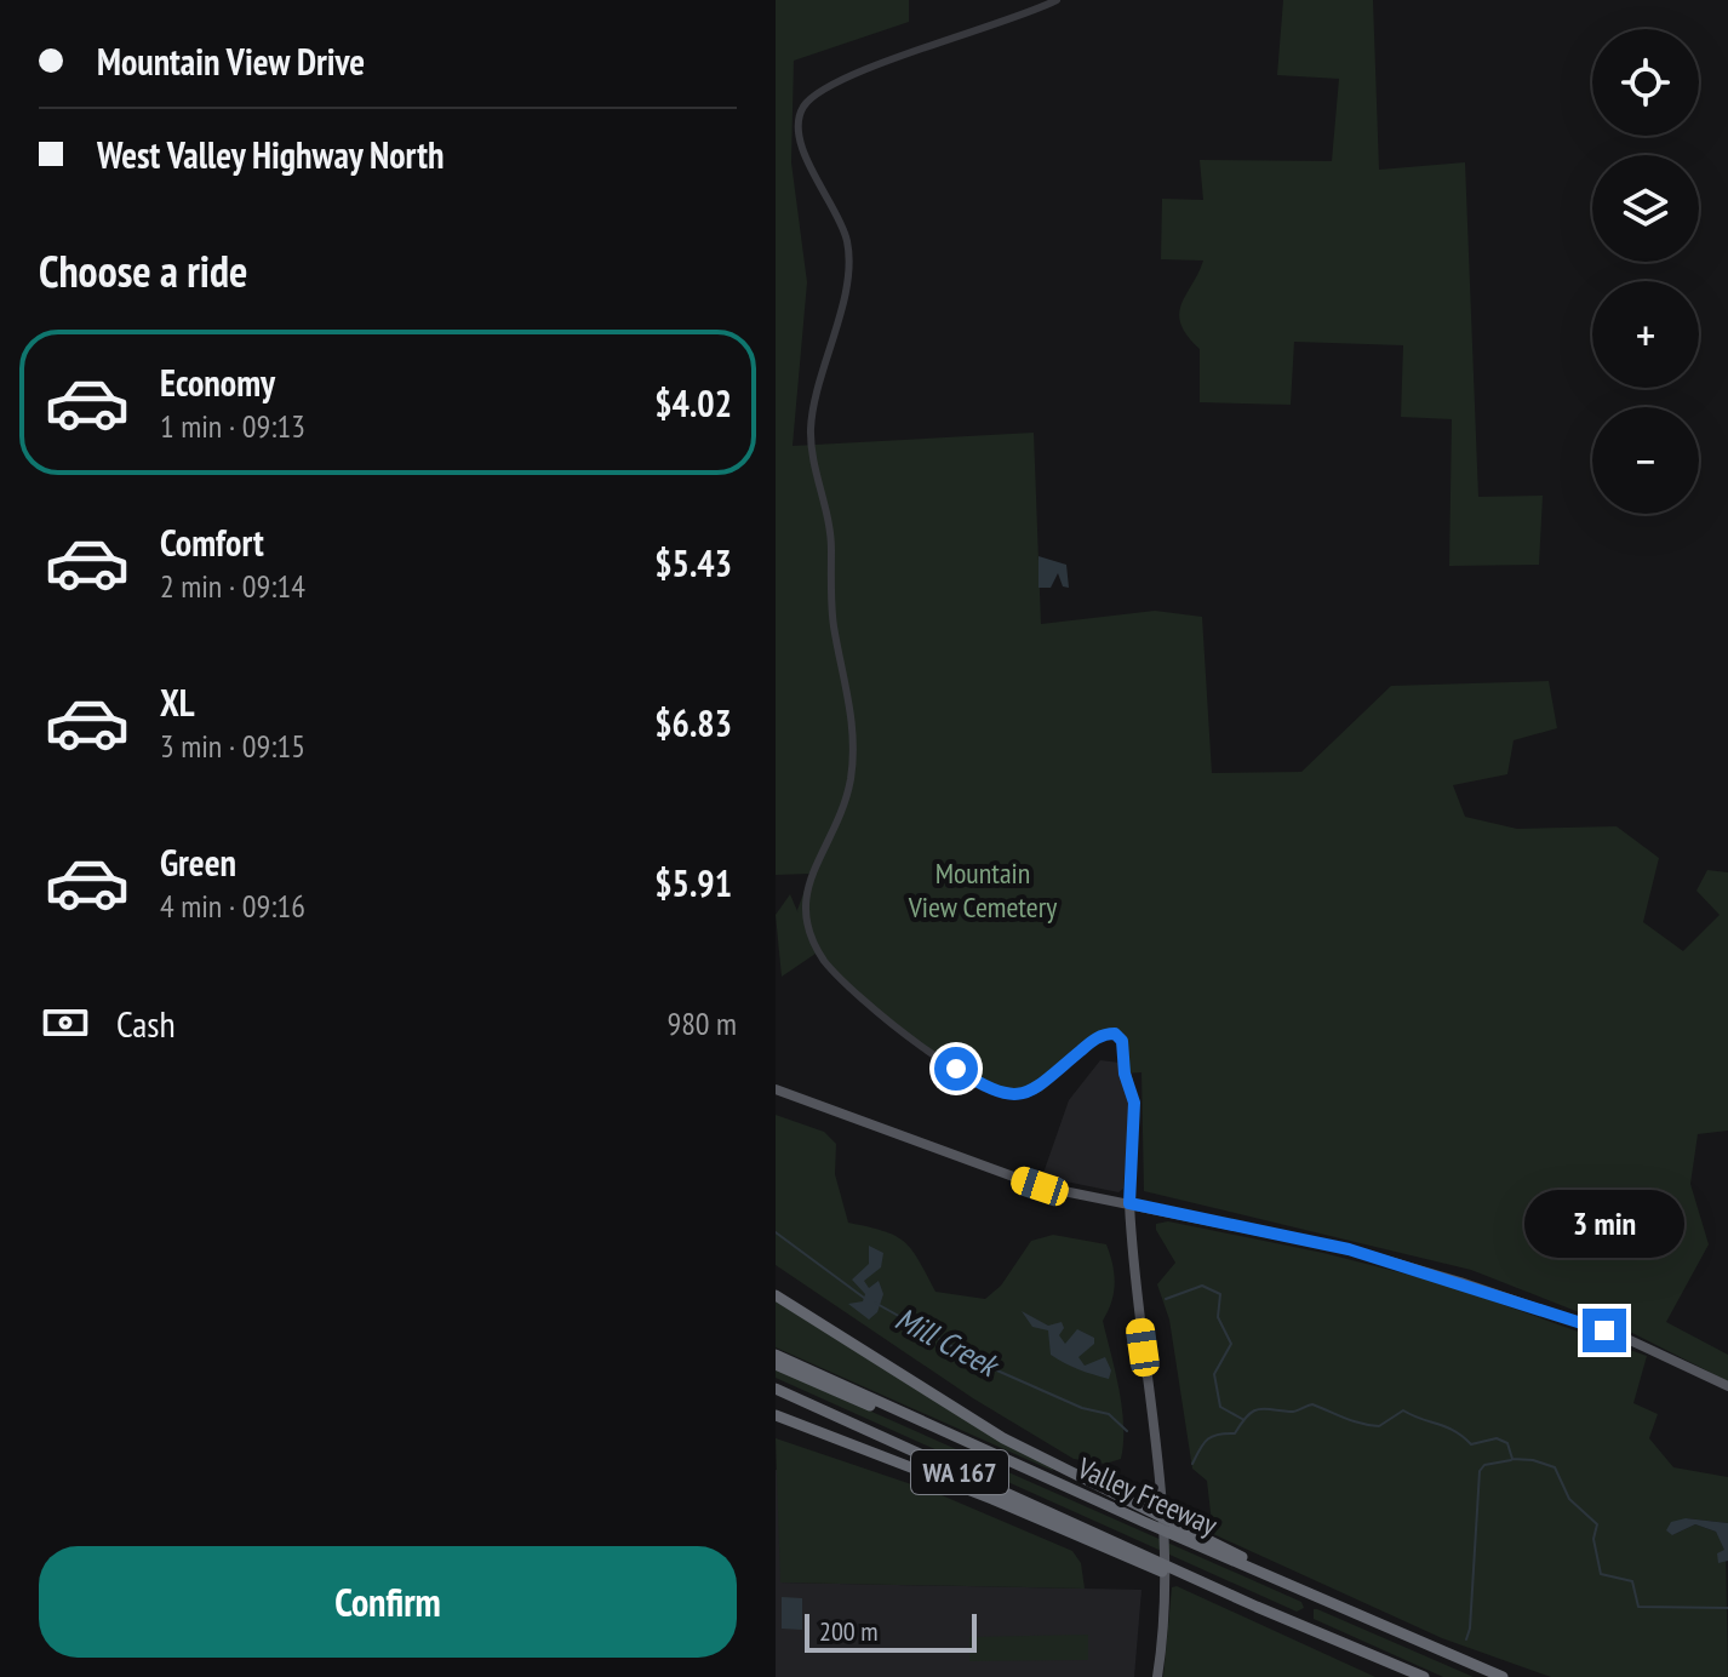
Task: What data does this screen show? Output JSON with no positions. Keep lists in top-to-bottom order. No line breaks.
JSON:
{"streets":{"highway":["WA 167","Valley Freeway"]},"crossings":[["WA 167","Valley Freeway"]],"water":["Mill Creek"],"parks":["Mountain View Cemetery"],"scale_bar":"200 m","page":{"banner":["Mountain View Drive","West Valley Highway North"],"map_buttons":["+","−"],"heading":"Choose a ride","list":[{"name":"Economy","note":"1 min · 09:13","value":"$4.02"},{"name":"Comfort","note":"2 min · 09:14","value":"$5.43"},{"name":"XL","note":"3 min · 09:15","value":"$6.83"},{"name":"Green","note":"4 min · 09:16","value":"$5.91"}],"pay":["Cash","980 m"],"bubble":"3 min","buttons":"Confirm","scale":"200 m"}}
